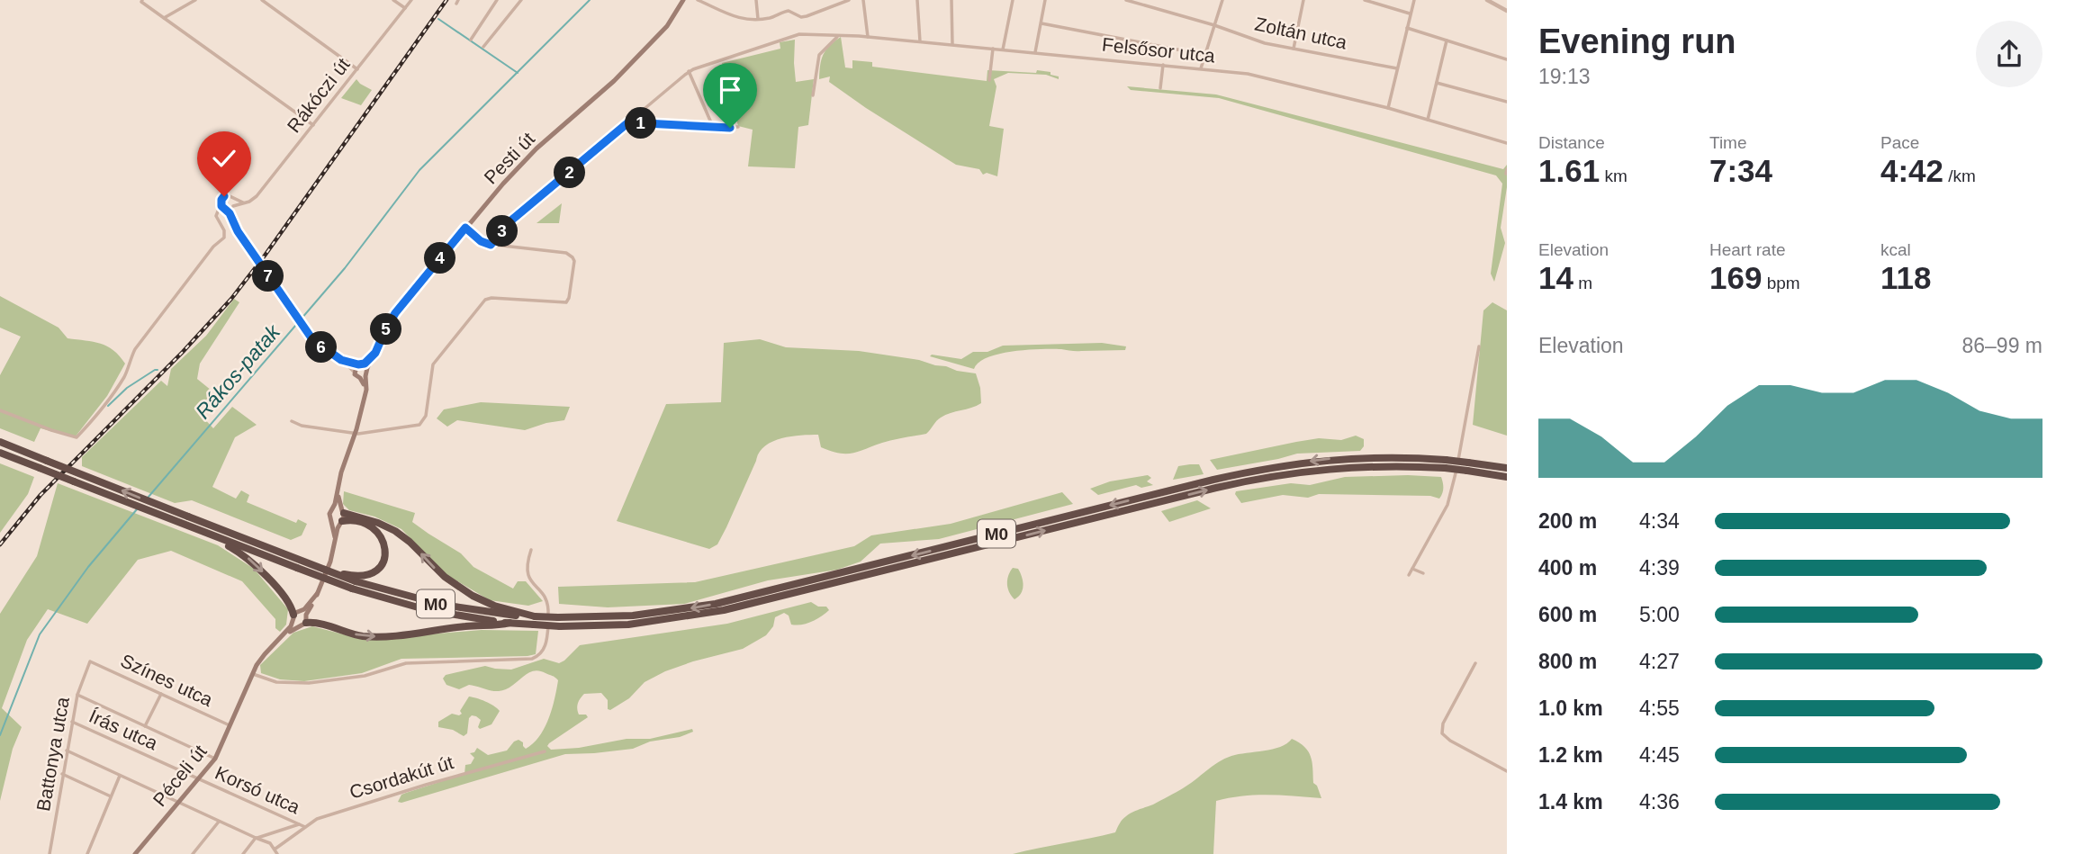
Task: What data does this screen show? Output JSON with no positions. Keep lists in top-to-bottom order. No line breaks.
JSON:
{"streets":{"highway":["M0"],"main road":["Pesti út","Péceli út"],"street":["Zoltán utca","Felsősor utca","Rákóczi út","Színes utca","Írás utca","Battonya utca","Csordakút út","Korsó utca"]},"crossings":[["Színes utca","Battonya utca"],["Színes utca","Péceli út"],["Írás utca","Battonya utca"],["Írás utca","Péceli út"],["Írás utca","Korsó utca"],["Péceli út","Korsó utca"],["Csordakút út","Korsó utca"]],"water":["Rákos-patak"],"page":{"heading":["Evening run","19:13"],"pins":["1","2","3","4","7","5","6"],"stats":[["Distance","1.61 km"],["Time","7:34"],["Pace","4:42 /km"],["Elevation","14 m"],["Heart rate","169 bpm"],["kcal","118"]],"chart":["Elevation","86–99 m"],"list":[{"name":"200 m","note":"4:34"},{"name":"400 m","note":"4:39"},{"name":"600 m","note":"5:00"},{"name":"800 m","note":"4:27"},{"name":"1.0 km","note":"4:55"},{"name":"1.2 km","note":"4:45"},{"name":"1.4 km","note":"4:36"}]}}
